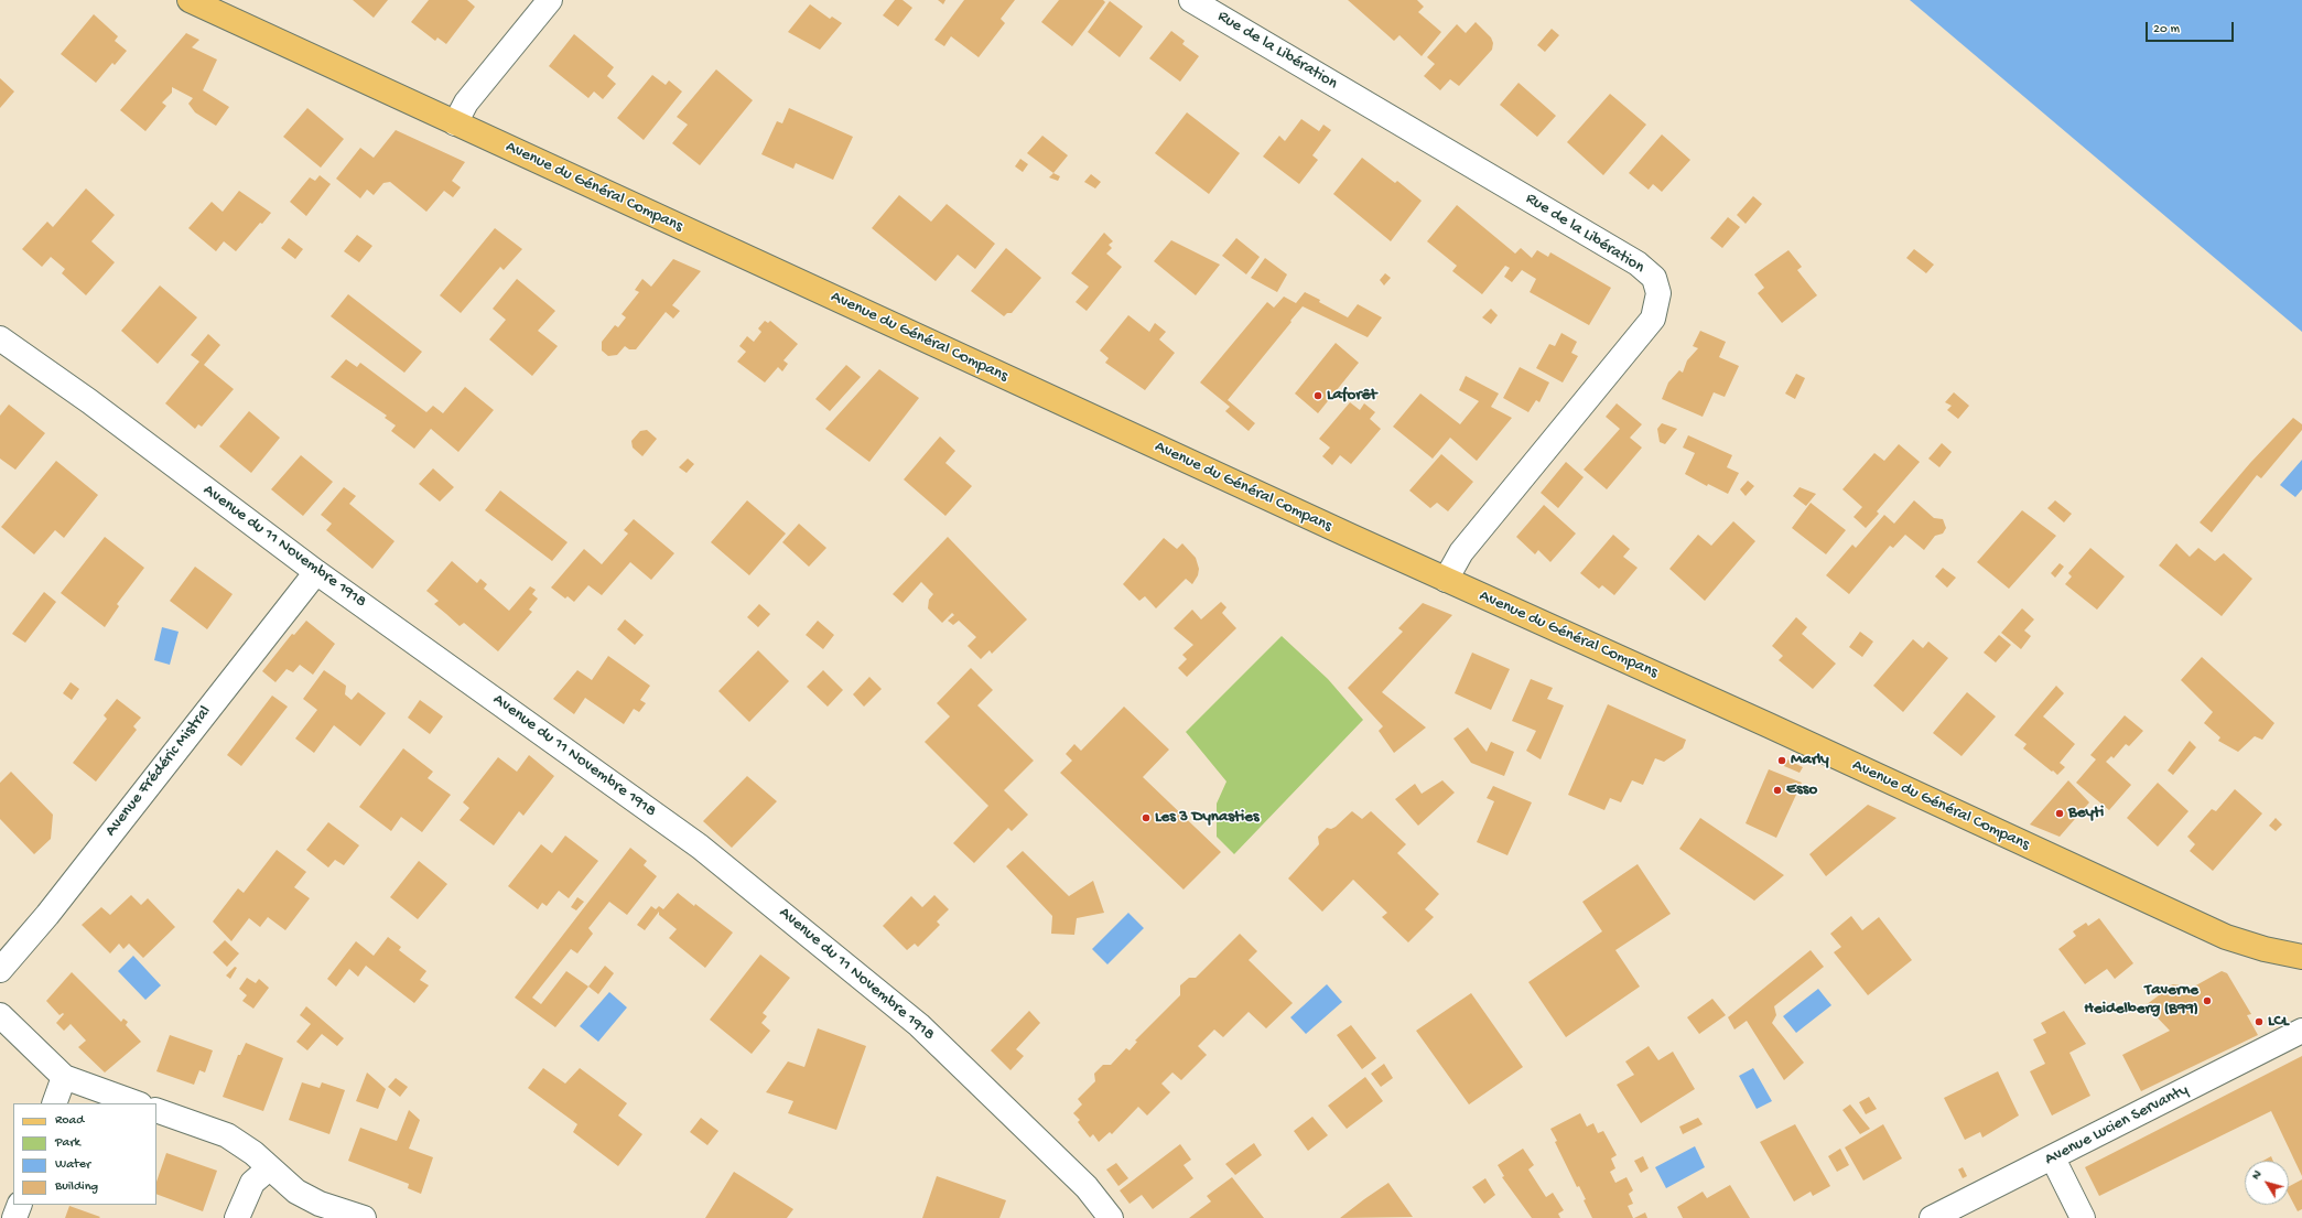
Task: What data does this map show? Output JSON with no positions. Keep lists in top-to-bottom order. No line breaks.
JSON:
{"streets":{"main road":["Avenue du Général Compans"],"street":["Rue de la Libération","Avenue du 11 Novembre 1918","Avenue Frédéric Mistral","Avenue Lucien Servanty"]},"crossings":[["Rue de la Libération","Avenue du Général Compans"],["Avenue du 11 Novembre 1918","Avenue Frédéric Mistral"]],"places":["Laforêt","Marly","Esso","Beyti","Les 3 Dynasties","Taverne Heidelberg (B99)","LCL"],"legend":["Road","Park","Water","Building"],"scale_bar":"20 m","north":"top left"}
